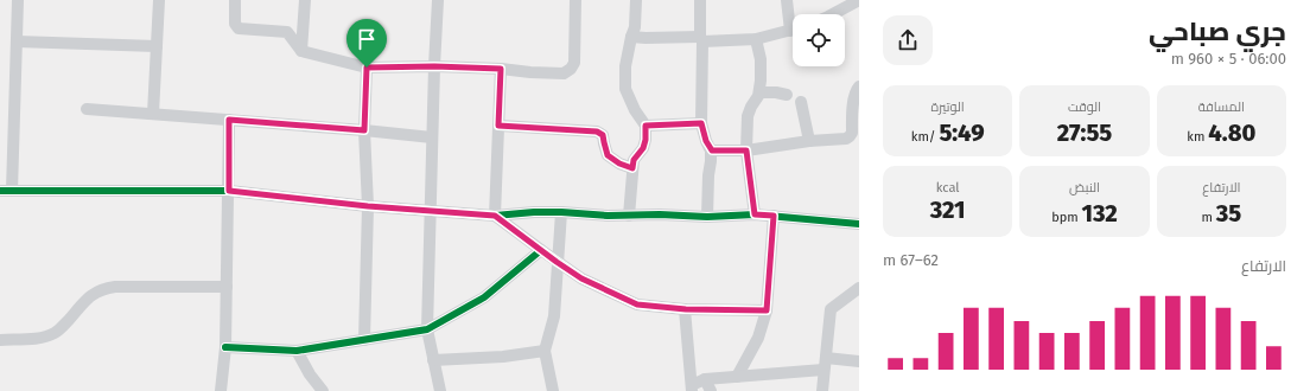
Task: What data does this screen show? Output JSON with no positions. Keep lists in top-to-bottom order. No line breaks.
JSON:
{"page":{"heading":["جري صباحي","06:00 · 5 × 960 m"],"stats":[["المسافة","4.80 km"],["الوقت","27:55"],["الوتيرة","5:49 /km"],["الارتفاع","35 m"],["النبض","132 bpm"],["kcal","321"]],"chart":["الارتفاع","62–67 m"]}}
